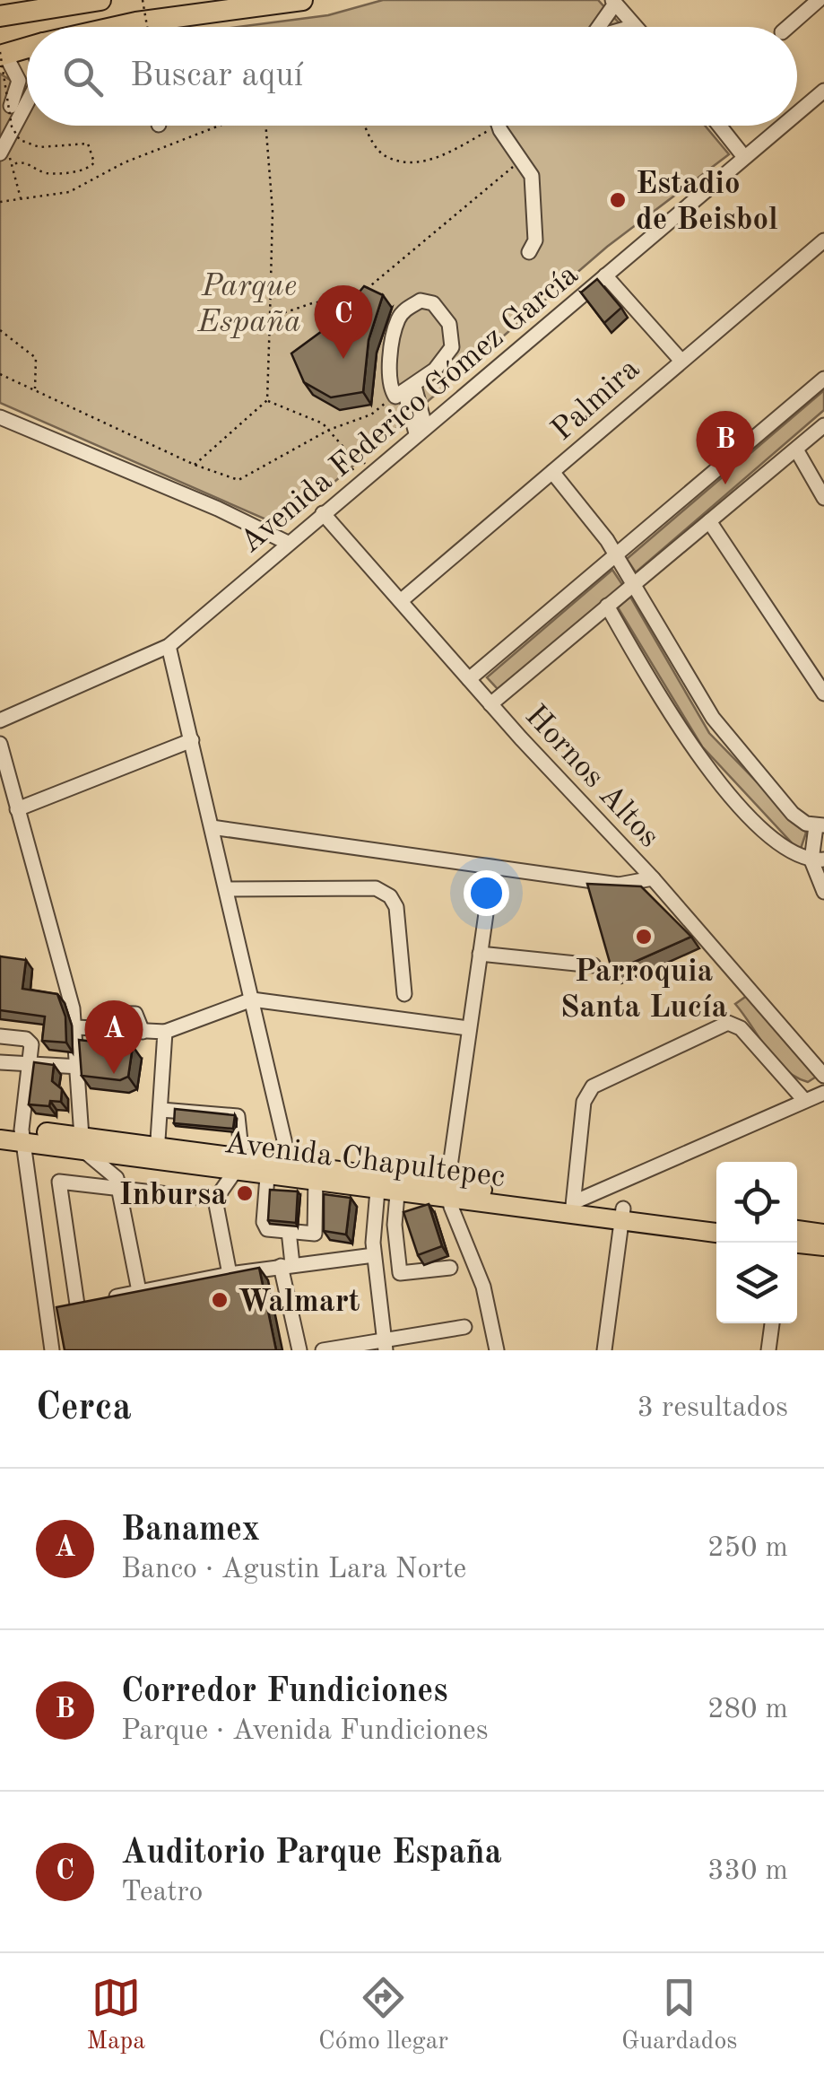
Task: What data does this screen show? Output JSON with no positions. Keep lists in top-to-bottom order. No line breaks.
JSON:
{"streets":{"main road":["Avenida Chapultepec"],"street":["Palmira","Avenida Federico Gómez García","Hornos Altos"]},"crossings":[["Palmira","Hornos Altos"],["Avenida Federico Gómez García","Hornos Altos"]],"parks":["Parque España"],"places":["Estadio de Beisbol","Parroquia Santa Lucía","Inbursa","Walmart"],"page":{"search":"Buscar aquí","pins":["C","B","A"],"heading":["Cerca","3 resultados"],"list":[{"mark":"A","name":"Banamex","note":"Banco · Agustin Lara Norte","value":"250 m"},{"mark":"B","name":"Corredor Fundiciones","note":"Parque · Avenida Fundiciones","value":"280 m"},{"mark":"C","name":"Auditorio Parque España","note":"Teatro","value":"330 m"}],"nav":["Mapa","Cómo llegar","Guardados"]}}
